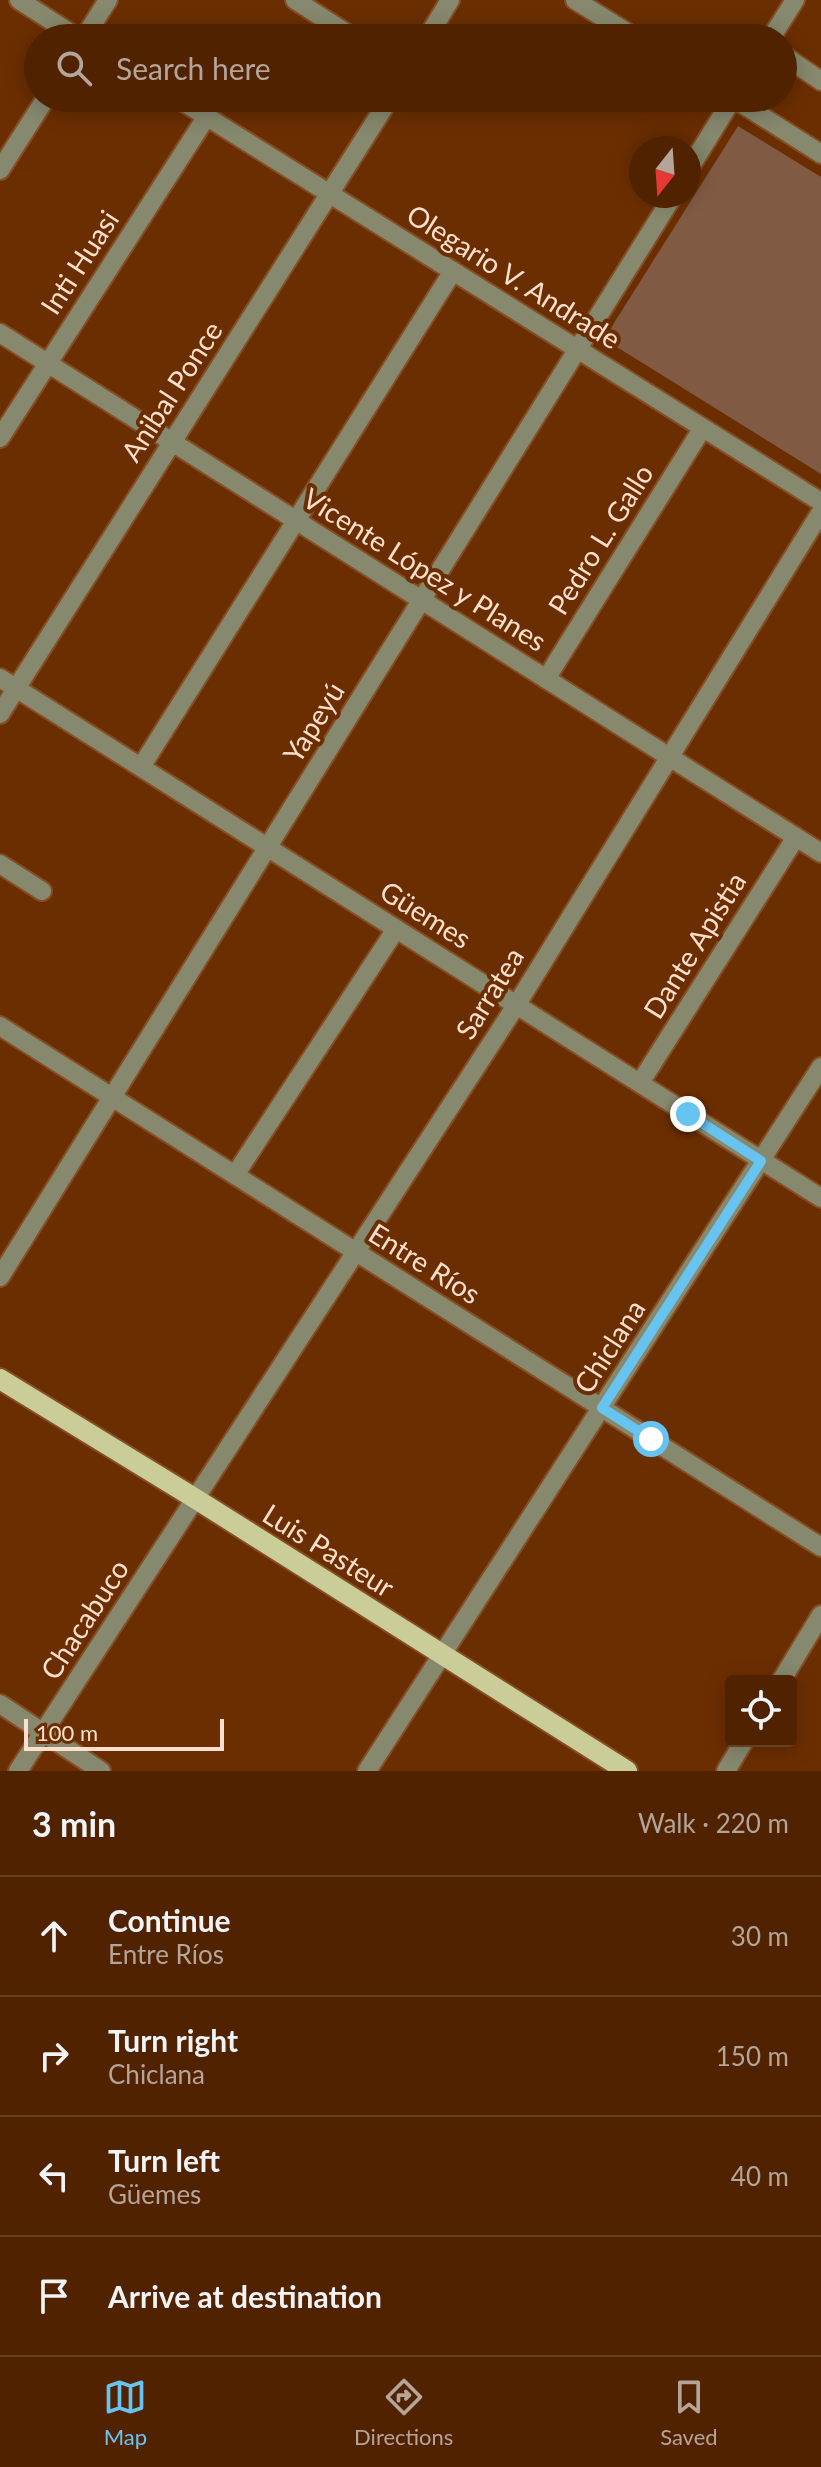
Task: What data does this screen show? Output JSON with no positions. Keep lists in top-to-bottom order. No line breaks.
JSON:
{"streets":{"main road":["Luis Pasteur"],"street":["Inti Huasi","Olegario V. Andrade","Anibal Ponce","Pedro L. Gallo","Vicente López y Planes","Yapeyú","Güemes","Dante Apistia","Sarratea","Entre Ríos","Chiclana","Chacabuco"]},"crossings":[["Inti Huasi","Olegario V. Andrade"],["Inti Huasi","Vicente López y Planes"],["Olegario V. Andrade","Anibal Ponce"],["Olegario V. Andrade","Pedro L. Gallo"],["Olegario V. Andrade","Yapeyú"],["Anibal Ponce","Vicente López y Planes"],["Anibal Ponce","Güemes"],["Pedro L. Gallo","Vicente López y Planes"],["Vicente López y Planes","Yapeyú"],["Vicente López y Planes","Dante Apistia"],["Vicente López y Planes","Sarratea"],["Yapeyú","Güemes"],["Yapeyú","Entre Ríos"],["Güemes","Dante Apistia"],["Güemes","Sarratea"],["Güemes","Chiclana"],["Sarratea","Entre Ríos"],["Sarratea","Luis Pasteur"],["Sarratea","Chacabuco"],["Entre Ríos","Chiclana"],["Chiclana","Luis Pasteur"],["Luis Pasteur","Chacabuco"]],"scale_bar":"100 m","north":"bottom","page":{"search":"Search here","scale":"100 m","heading":["3 min","Walk · 220 m"],"list":[["Continue","Entre Ríos","30 m"],["Turn right","Chiclana","150 m"],["Turn left","Güemes","40 m"],"Arrive at destination"],"nav":["Map","Directions","Saved"]}}
